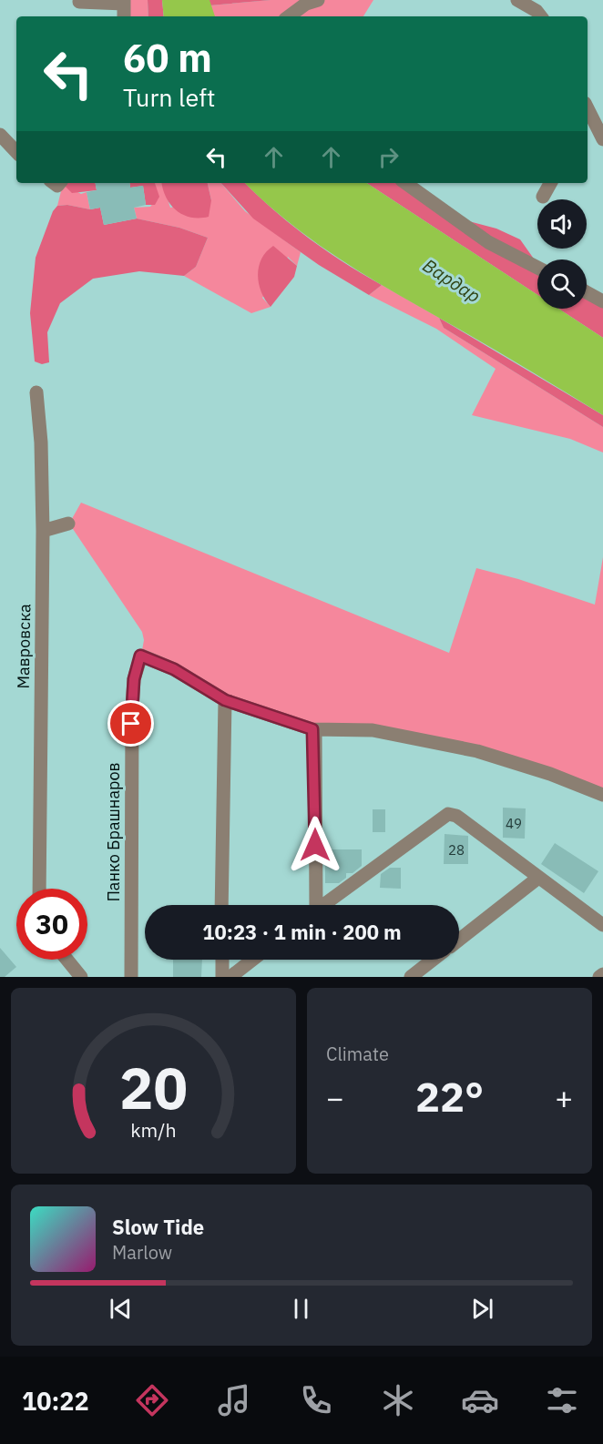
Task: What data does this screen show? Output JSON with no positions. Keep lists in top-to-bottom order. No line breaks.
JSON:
{"streets":{"street":["Мавровска","Панко Брашнаров"]},"water":["Вардар"],"house_numbers":["49","28"],"page":{"turn":["60 m","Turn left"],"limit":"30","trip":"10:23 · 1 min · 200 m","tile":"Climate","heat":["−","22°","+"],"song":["Slow Tide","Marlow"],"tabs":"10:22","gauge":["20","km/h"]}}
